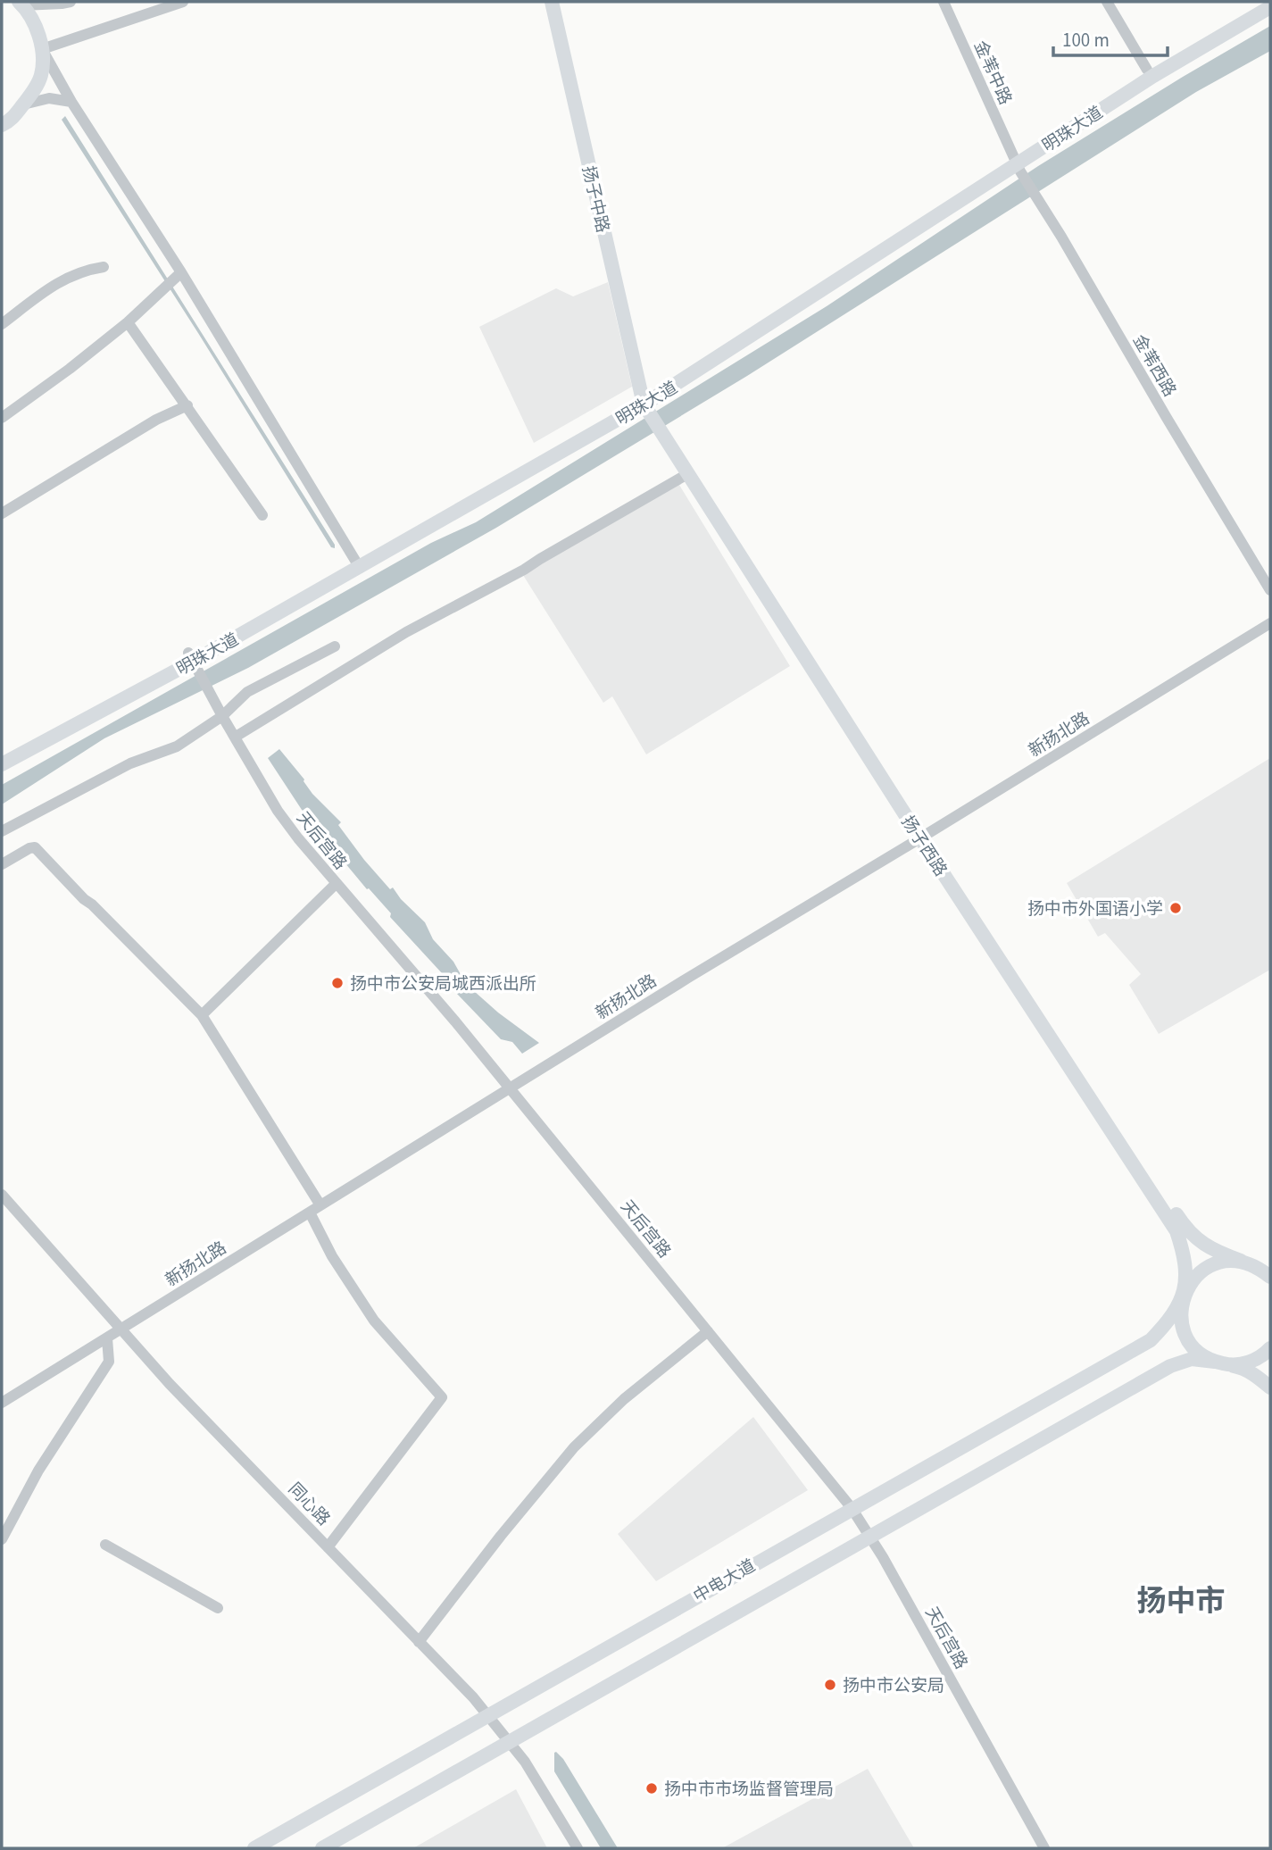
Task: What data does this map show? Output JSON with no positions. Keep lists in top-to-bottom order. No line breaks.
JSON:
{"streets":{"main road":["明珠大道","扬子中路","扬子西路","中电大道"],"street":["金苇中路","金苇西路","新扬北路","天后宫路","同心路"]},"crossings":[["金苇中路","明珠大道"],["金苇中路","金苇西路"],["明珠大道","扬子中路"],["明珠大道","金苇西路"],["明珠大道","天后宫路"],["明珠大道","扬子西路"],["扬子中路","扬子西路"],["新扬北路","天后宫路"],["新扬北路","扬子西路"],["新扬北路","同心路"],["天后宫路","中电大道"],["扬子西路","中电大道"],["同心路","中电大道"]],"districts":["扬中市"],"places":["扬中市外国语小学","扬中市公安局城西派出所","扬中市公安局","扬中市市场监督管理局"],"scale_bar":"100 m"}
